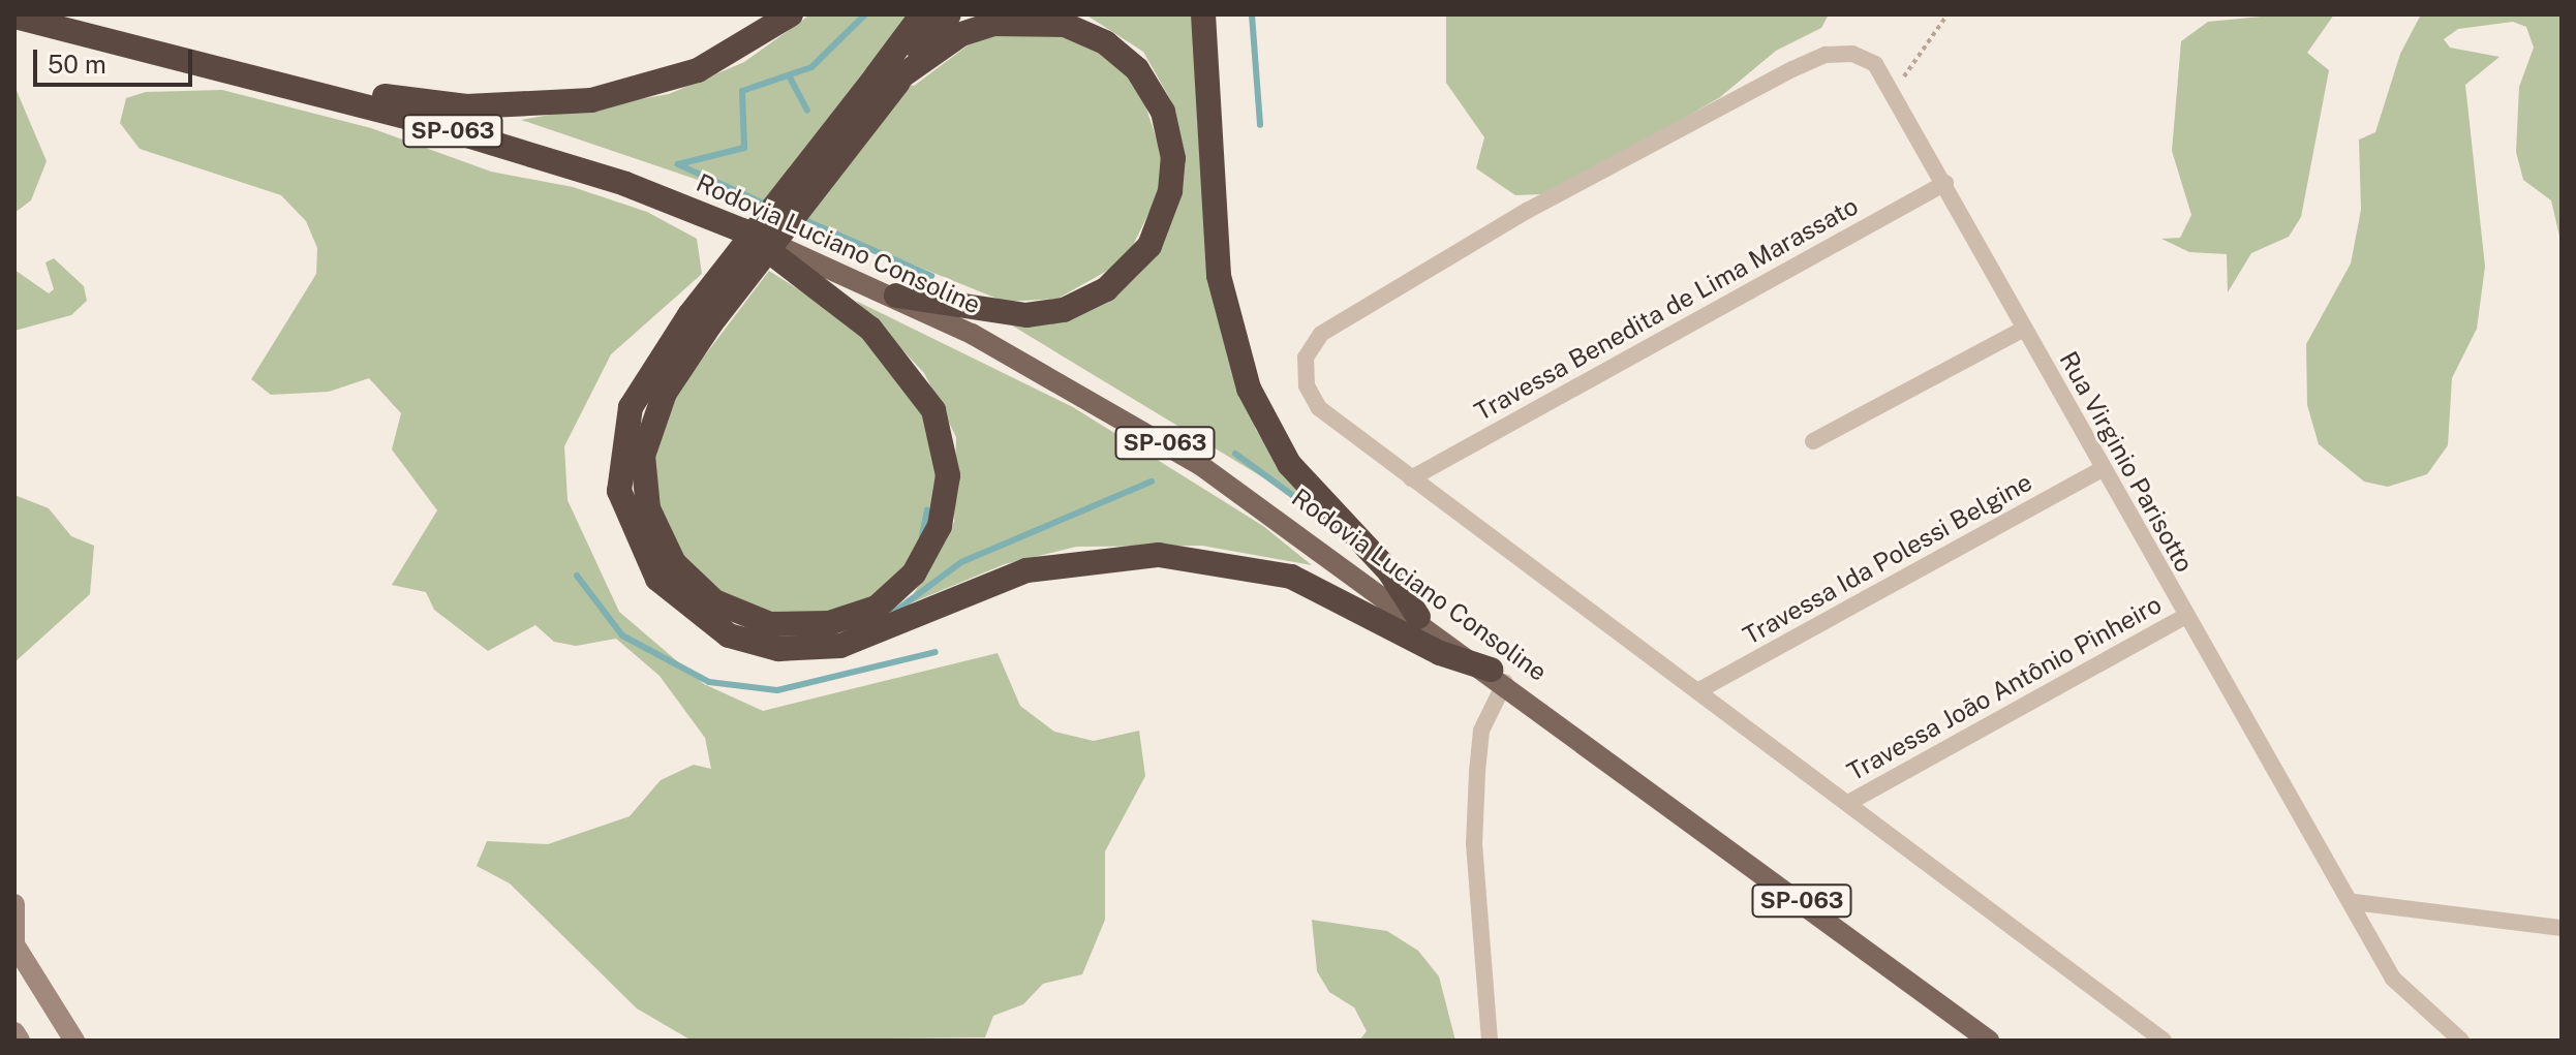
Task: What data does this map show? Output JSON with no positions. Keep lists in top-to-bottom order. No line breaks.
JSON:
{"streets":{"highway":["SP-063","Rodovia Luciano Consoline"],"street":["Travessa Benedita de Lima Marassato","Rua Virginio Parisotto","Travessa Ida Polessi Belgine","Travessa João Antônio Pinheiro"]},"crossings":[["Travessa Benedita de Lima Marassato","Rua Virginio Parisotto"],["Rua Virginio Parisotto","Travessa Ida Polessi Belgine"],["Rua Virginio Parisotto","Travessa João Antônio Pinheiro"]],"scale_bar":"50 m"}
